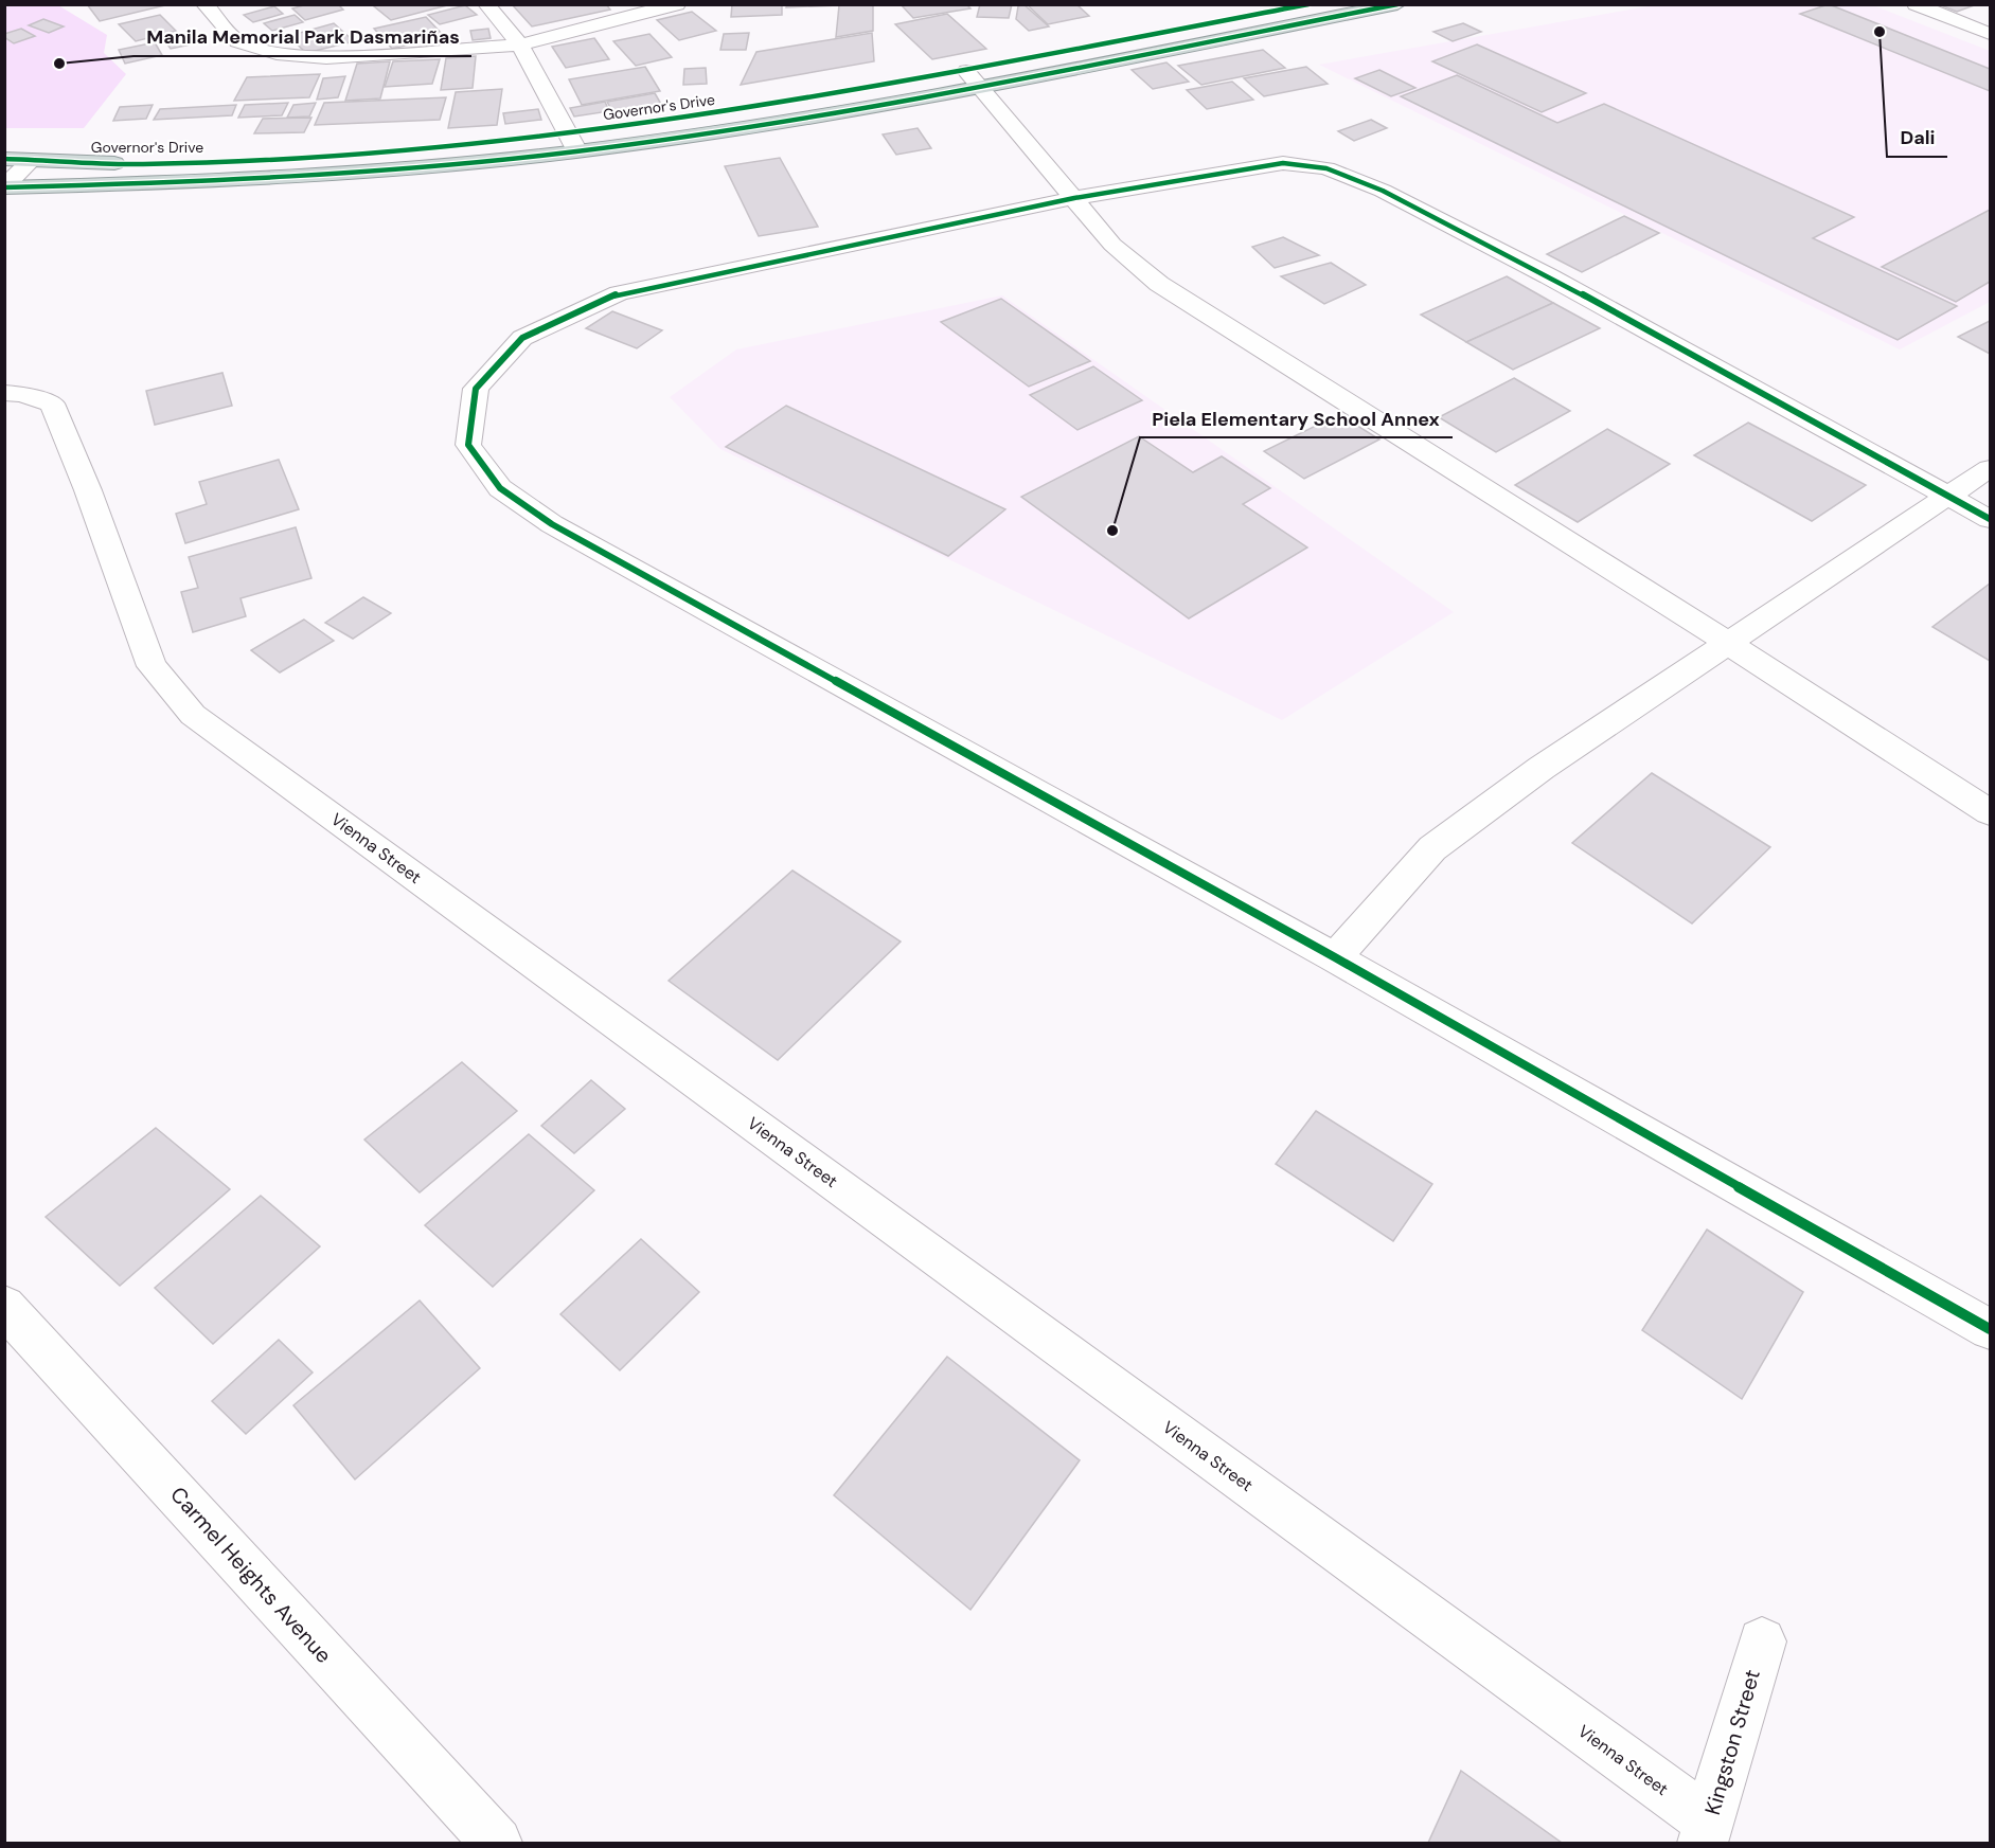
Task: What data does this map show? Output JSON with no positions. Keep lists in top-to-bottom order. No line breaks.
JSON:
{"streets":{"highway":["Governor's Drive"],"street":["Vienna Street","Carmel Heights Avenue","Kingston Street"]},"crossings":[["Vienna Street","Kingston Street"]],"places":["Dali","Manila Memorial Park Dasmariñas","Piela Elementary School Annex"]}
